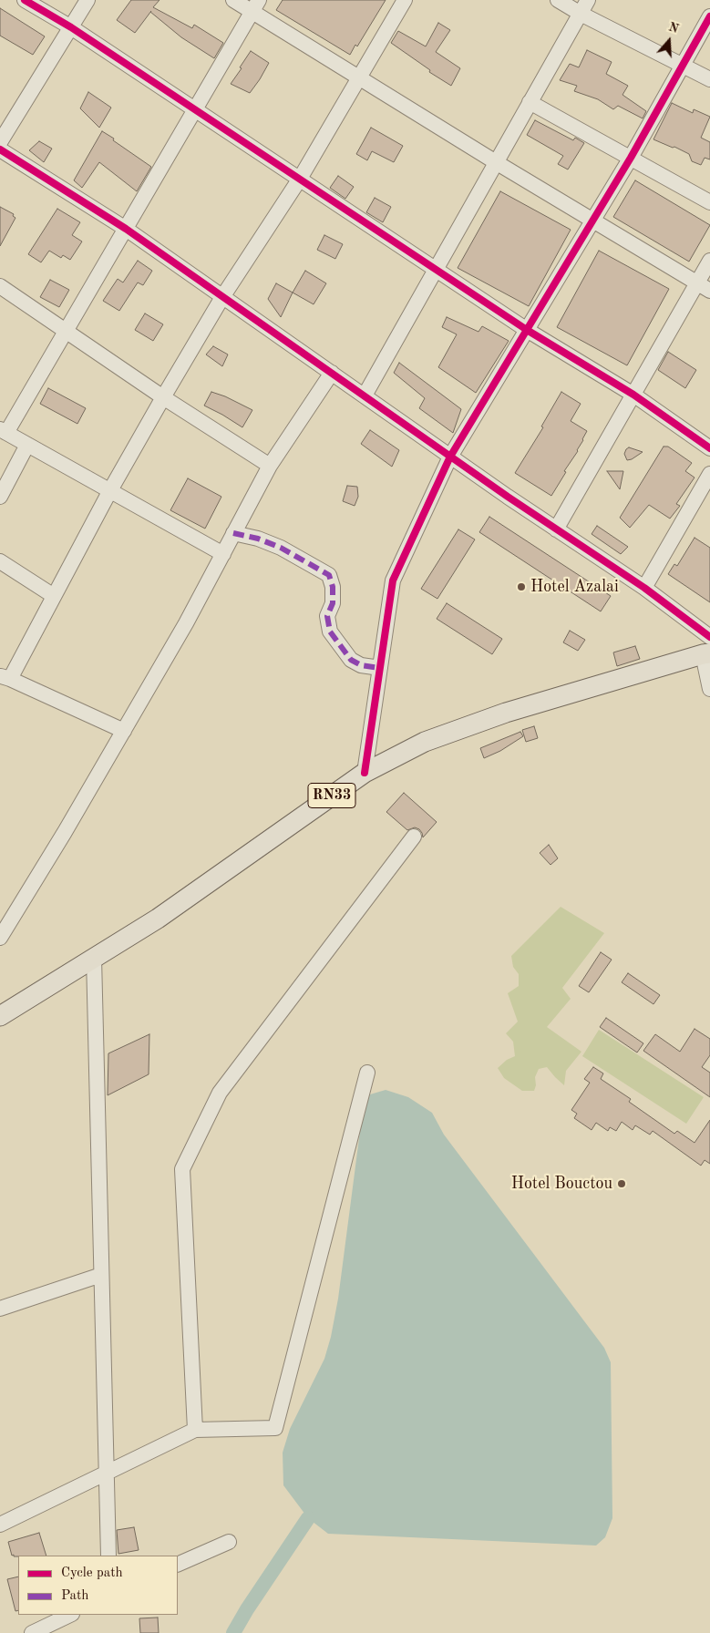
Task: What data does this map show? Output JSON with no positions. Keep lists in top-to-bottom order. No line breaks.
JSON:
{"streets":{"main road":["RN33"]},"places":["Hotel Azalai","Hotel Bouctou"],"legend":["Cycle path","Path"],"north":"top"}
